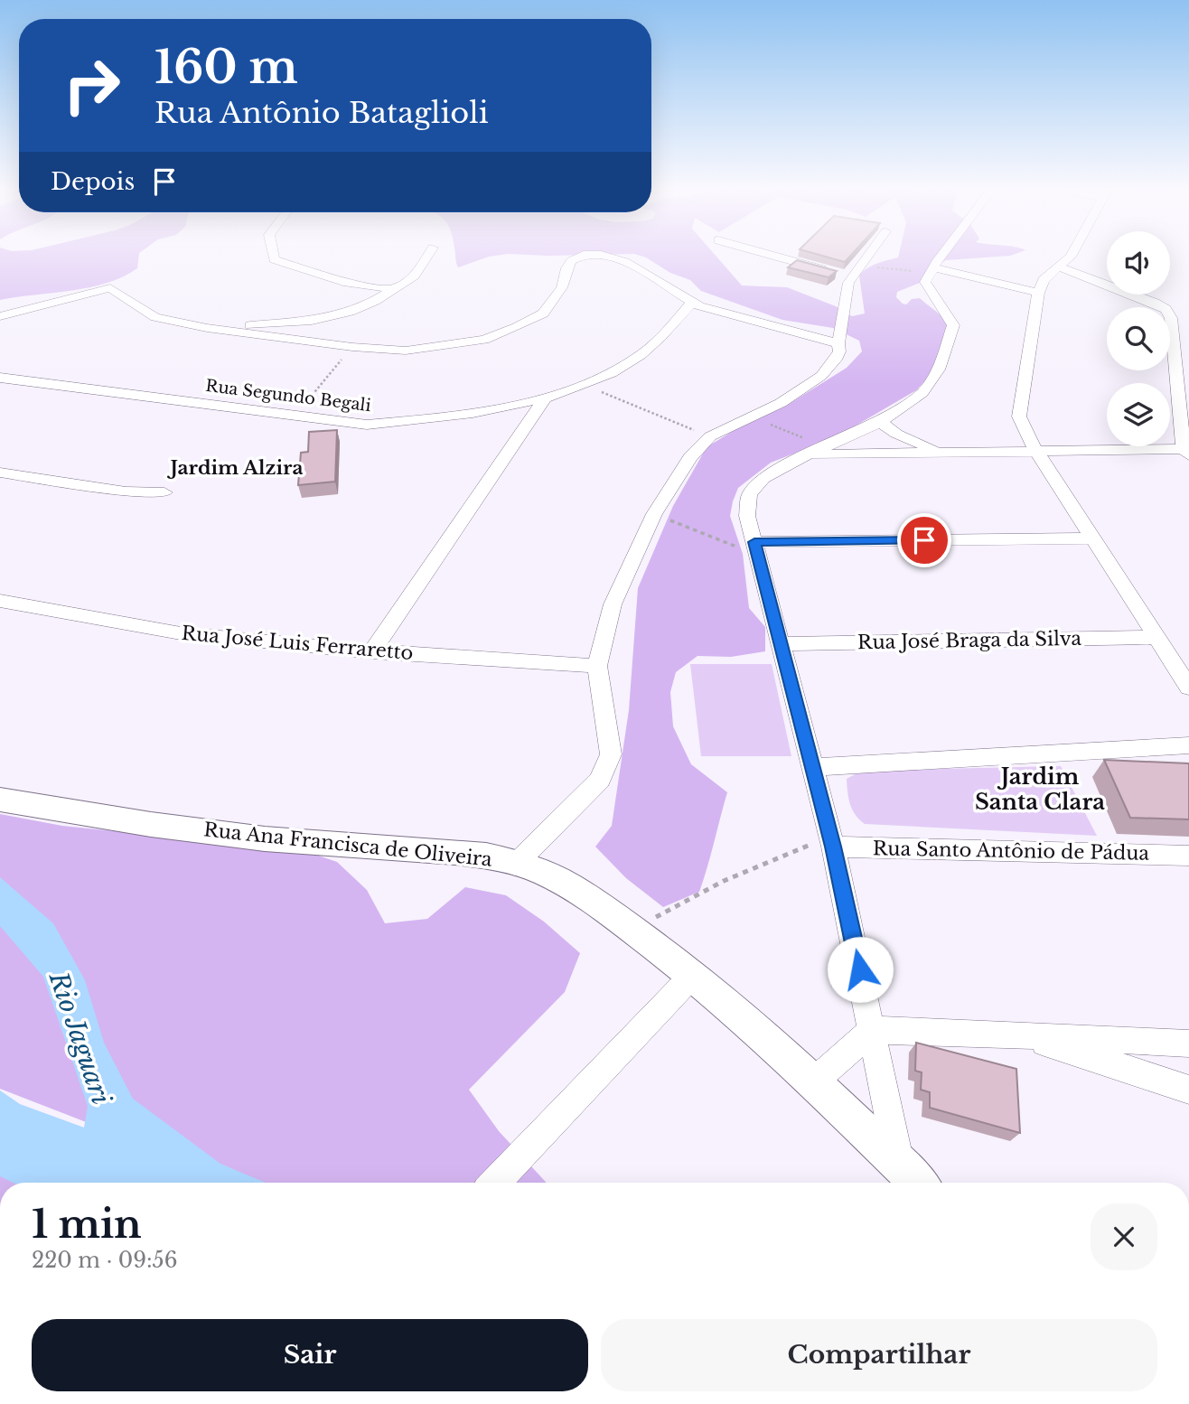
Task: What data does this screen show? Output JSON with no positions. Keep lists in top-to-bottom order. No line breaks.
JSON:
{"streets":{"street":["Rua Segundo Begali","Rua José Braga da Silva","Rua José Luis Ferraretto","Rua Ana Francisca de Oliveira","Rua Santo Antônio de Pádua"]},"districts":["Jardim Alzira","Jardim Santa Clara"],"water":["Rio Jaguari"],"page":{"turn":["160 m","Rua Antônio Bataglioli"],"then":"Depois","heading":["1 min","220 m · 09:56"],"buttons":["Sair","Compartilhar"]}}
